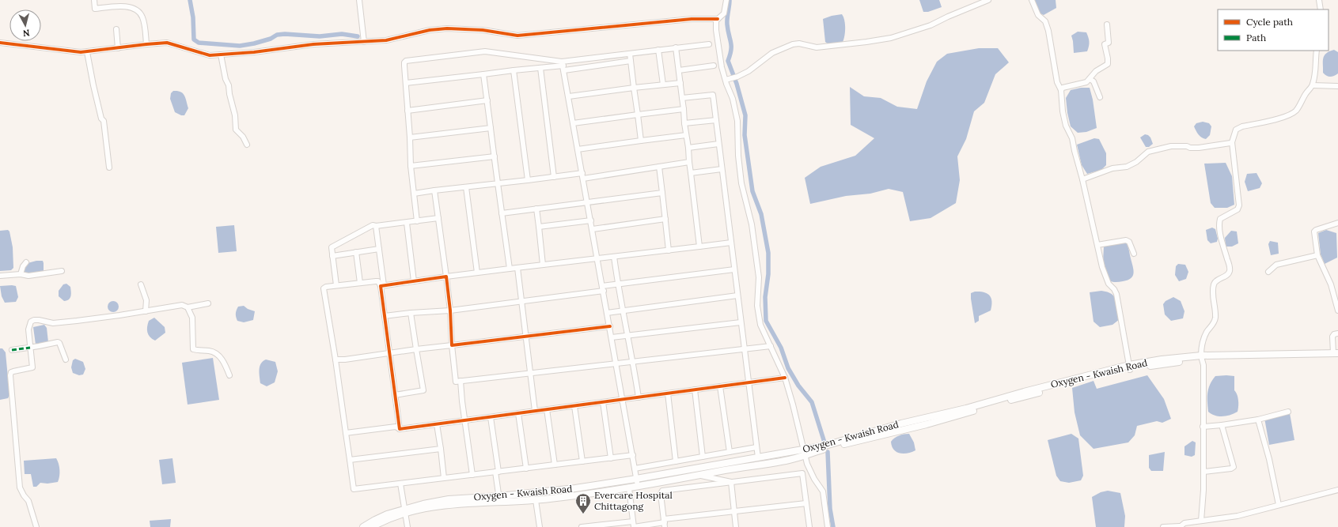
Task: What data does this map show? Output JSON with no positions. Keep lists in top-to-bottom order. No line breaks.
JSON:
{"streets":{"main road":["Oxygen - Kwaish Road"]},"places":{"building":["Evercare Hospital Chittagong"]},"legend":["Cycle path","Path"],"north":"bottom"}
